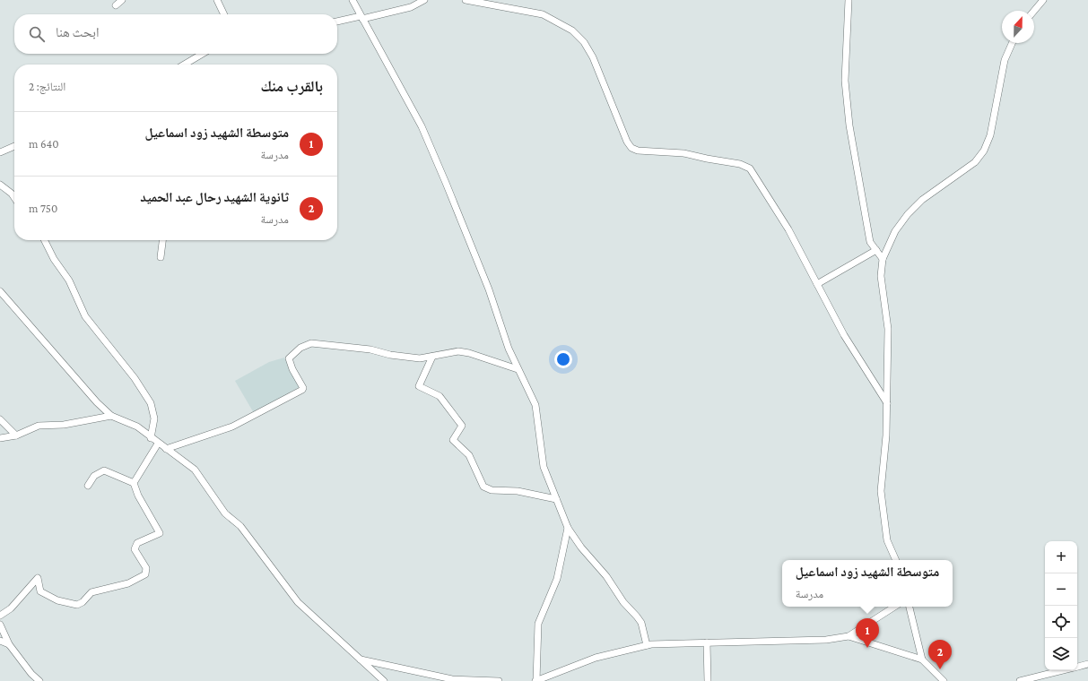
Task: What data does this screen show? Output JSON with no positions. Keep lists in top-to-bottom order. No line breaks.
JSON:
{"north":"top","page":{"search":"ابحث هنا","heading":["بالقرب منك","النتائج: 2"],"list":[{"mark":"1","name":"متوسطة الشهيد زود اسماعيل","note":"مدرسة","value":"640 m"},{"mark":"2","name":"ثانوية الشهيد رحال عبد الحميد","note":"مدرسة","value":"750 m"}],"map_buttons":["+","−"],"popup":["متوسطة الشهيد زود اسماعيل","مدرسة"],"pins":["1","2"]}}
